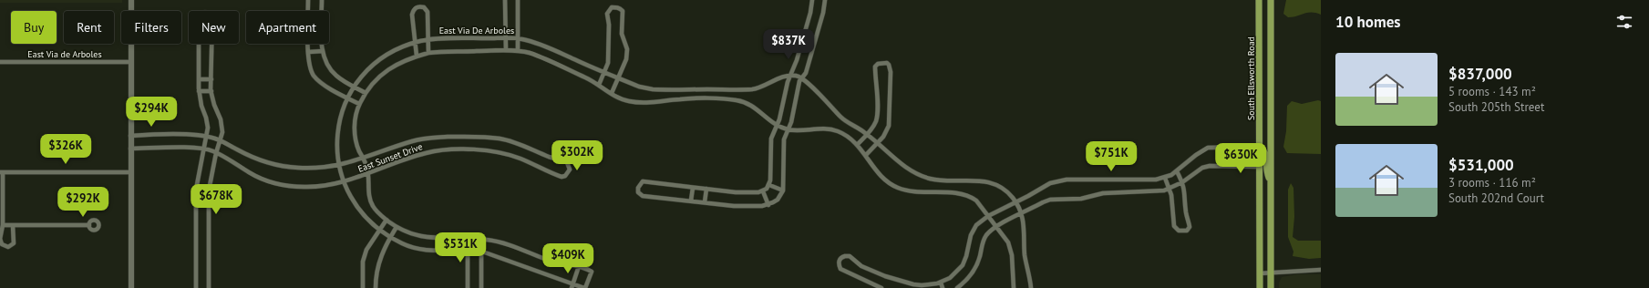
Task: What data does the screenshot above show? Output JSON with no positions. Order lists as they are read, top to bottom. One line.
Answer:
{"streets":{"main road":["South Ellsworth Road"],"street":["East Via De Arboles","East Via de Arboles","East Sunset Drive"]},"crossings":[["East Via De Arboles","East Sunset Drive"]],"page":{"heading":"10 homes","chip":["Buy","Rent","Filters","New","Apartment"],"price":["$837K","$294K","$326K","$302K","$751K","$630K","$678K","$292K","$531K","$409K"],"list":[{"name":"$837,000","note":"5 rooms · 143 m² · South 205th Street"},{"name":"$531,000","note":"3 rooms · 116 m² · South 202nd Court"}]}}
